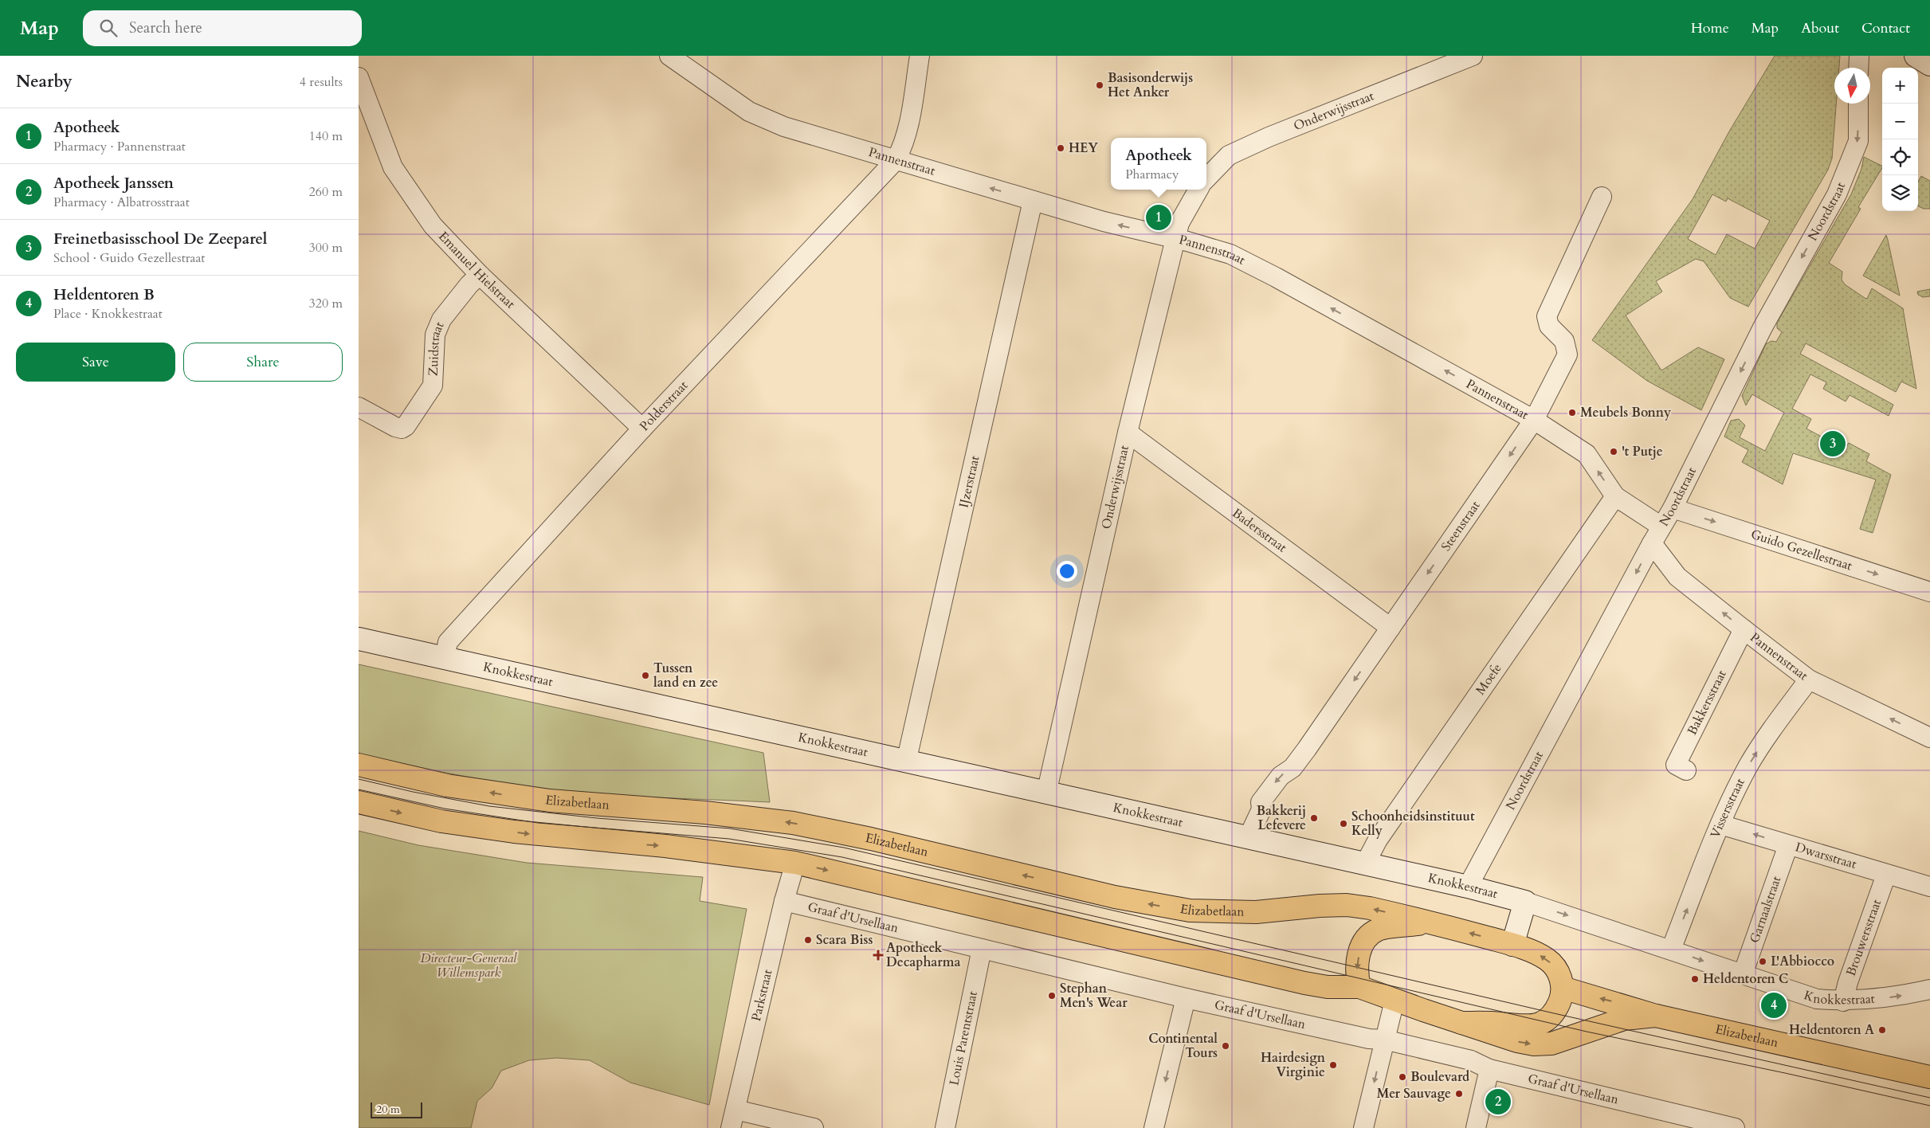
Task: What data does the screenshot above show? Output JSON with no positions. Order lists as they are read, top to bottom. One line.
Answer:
{"streets":{"main road":["Elizabetlaan"],"street":["Onderwijsstraat","Pannenstraat","Noordstraat","Emanuel Hielstraat","Zuidstraat","Polderstraat","IJzerstraat","Steenstraat","Badersstraat","Guido Gezellestraat","Knokkestraat","Moefe","Bakkersstraat","Vissersstraat","Dwarsstraat","Garnaalstraat","Graaf d'Ursellaan","Brouwersstraat","Parkstraat","Louis Parentstraat"]},"crossings":[["Onderwijsstraat","Pannenstraat"],["Onderwijsstraat","Badersstraat"],["Onderwijsstraat","Knokkestraat"],["Pannenstraat","Noordstraat"],["Pannenstraat","Polderstraat"],["Pannenstraat","IJzerstraat"],["Pannenstraat","Steenstraat"],["Pannenstraat","Moefe"],["Pannenstraat","Bakkersstraat"],["Pannenstraat","Vissersstraat"],["Noordstraat","Guido Gezellestraat"],["Noordstraat","Knokkestraat"],["Emanuel Hielstraat","Zuidstraat"],["Emanuel Hielstraat","Polderstraat"],["Polderstraat","Knokkestraat"],["IJzerstraat","Knokkestraat"],["Steenstraat","Badersstraat"],["Steenstraat","Knokkestraat"],["Knokkestraat","Moefe"],["Knokkestraat","Vissersstraat"],["Knokkestraat","Garnaalstraat"],["Knokkestraat","Brouwersstraat"],["Elizabetlaan","Parkstraat"],["Vissersstraat","Dwarsstraat"],["Dwarsstraat","Garnaalstraat"],["Dwarsstraat","Brouwersstraat"],["Graaf d'Ursellaan","Parkstraat"],["Graaf d'Ursellaan","Louis Parentstraat"]],"one_way":["Pannenstraat","Noordstraat","Steenstraat","Guido Gezellestraat","Vissersstraat"],"parks":["Directeur-Generaal Willemspark"],"places":{"other":["Basisonderwijs Het Anker","HEY","Meubels Bonny","'t Putje","Tussen land en zee","Bakkerij Lefevere","Schoonheidsinstituut Kelly","Scara Biss","L'Abbiocco","Heldentoren C","Stephan Men's Wear","Heldentoren A","Continental Tours","Hairdesign Virginie","Boulevard","Mer Sauvage"],"health":["Apotheek Decapharma"]},"scale_bar":"20 m","north":"bottom","page":{"header":"Map","search":"Search here","nav":["Home","Map","About","Contact"],"heading":["Nearby","4 results"],"map_buttons":["+","−"],"list":[{"mark":"1","name":"Apotheek","note":"Pharmacy · Pannenstraat","value":"140 m"},{"mark":"2","name":"Apotheek Janssen","note":"Pharmacy · Albatrosstraat","value":"260 m"},{"mark":"3","name":"Freinetbasisschool De Zeeparel","note":"School · Guido Gezellestraat","value":"300 m"},{"mark":"4","name":"Heldentoren B","note":"Place · Knokkestraat","value":"320 m"}],"popup":["Apotheek","Pharmacy"],"pins":["1","3","4","2"],"buttons":["Save","Share"],"scale":"20 m"}}
